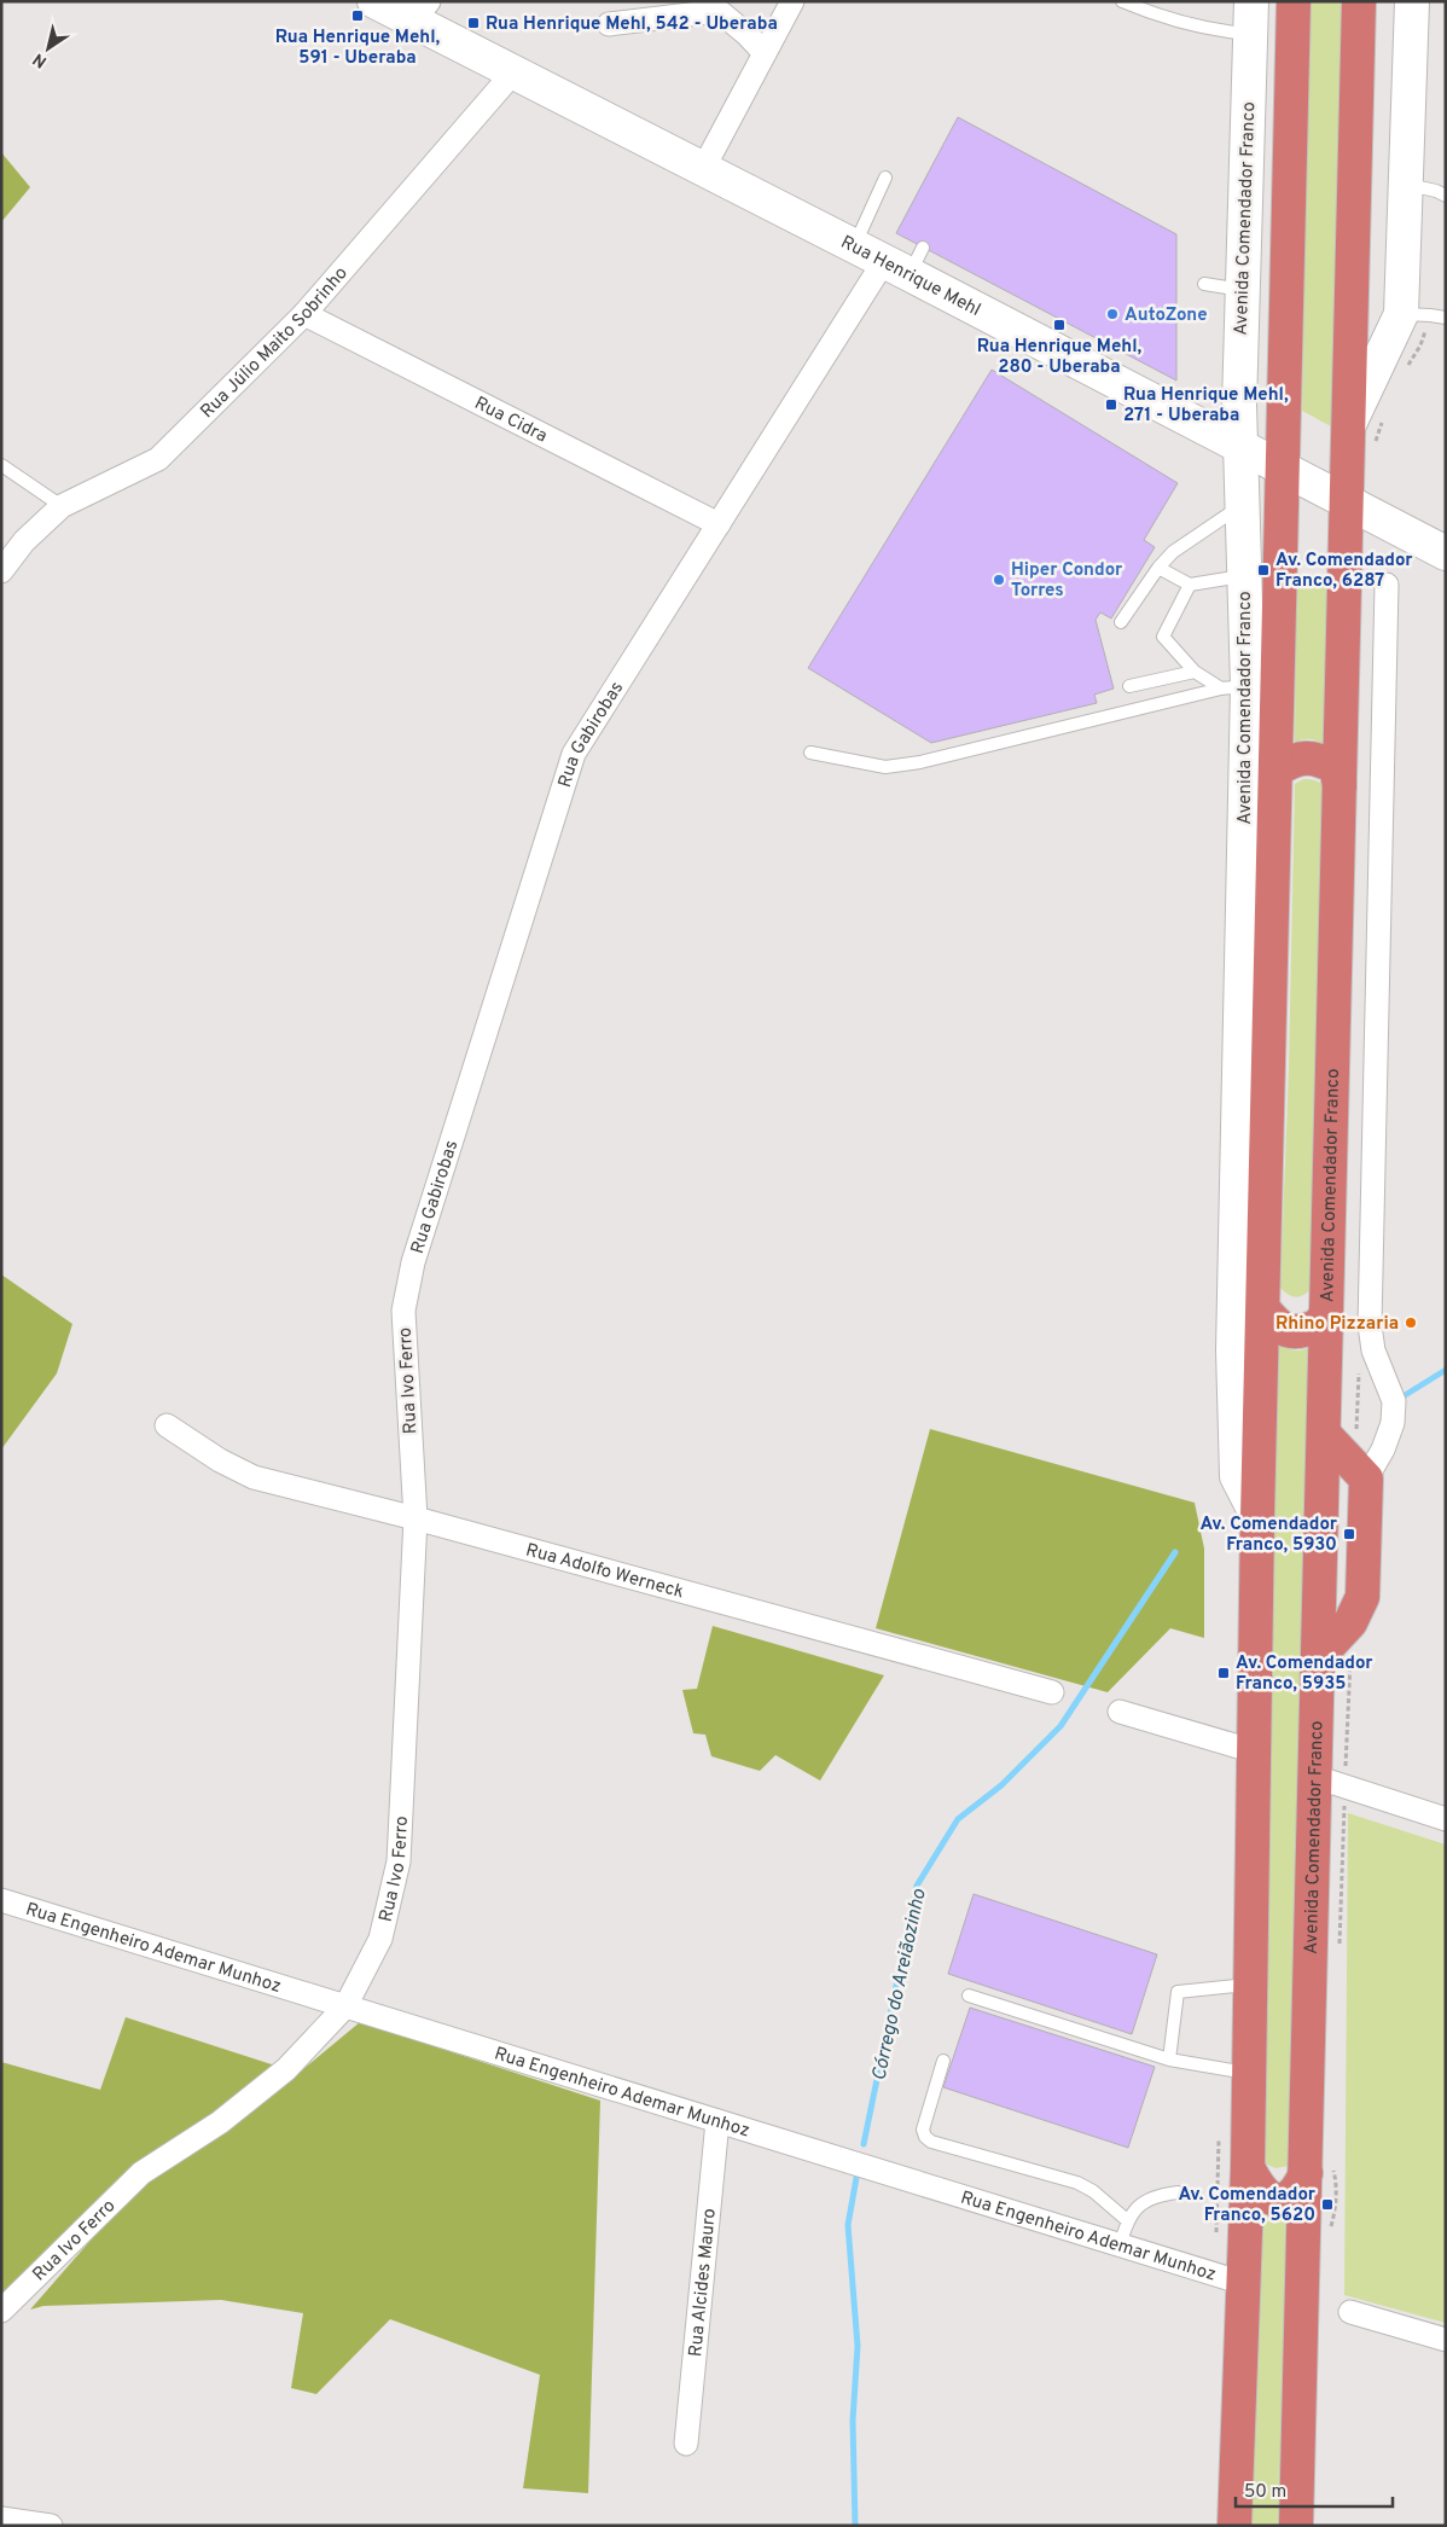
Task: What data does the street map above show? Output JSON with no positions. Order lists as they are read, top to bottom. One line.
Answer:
{"streets":{"highway":["Avenida Comendador Franco"],"main road":["Rua Henrique Mehl"],"street":["Rua Júlio Maito Sobrinho","Rua Cidra","Rua Gabirobas","Rua Ivo Ferro","Rua Adolfo Werneck","Rua Engenheiro Ademar Munhoz","Rua Alcides Mauro"]},"crossings":[["Avenida Comendador Franco","Rua Henrique Mehl"],["Avenida Comendador Franco","Rua Engenheiro Ademar Munhoz"],["Rua Henrique Mehl","Rua Júlio Maito Sobrinho"],["Rua Henrique Mehl","Rua Gabirobas"],["Rua Júlio Maito Sobrinho","Rua Cidra"],["Rua Cidra","Rua Gabirobas"],["Rua Gabirobas","Rua Ivo Ferro"],["Rua Ivo Ferro","Rua Adolfo Werneck"],["Rua Ivo Ferro","Rua Engenheiro Ademar Munhoz"],["Rua Engenheiro Ademar Munhoz","Rua Alcides Mauro"]],"water":["Córrego do Areiãozinho"],"places":{"transit":["Rua Henrique Mehl, 591 - Uberaba","Rua Henrique Mehl, 542 - Uberaba","Rua Henrique Mehl, 280 - Uberaba","Rua Henrique Mehl, 271 - Uberaba","Av. Comendador Franco, 6287","Av. Comendador Franco, 5930","Av. Comendador Franco, 5935","Av. Comendador Franco, 5620"],"other":["AutoZone","Hiper Condor Torres","Rhino Pizzaria"]},"scale_bar":"50 m","north":"bottom left"}
